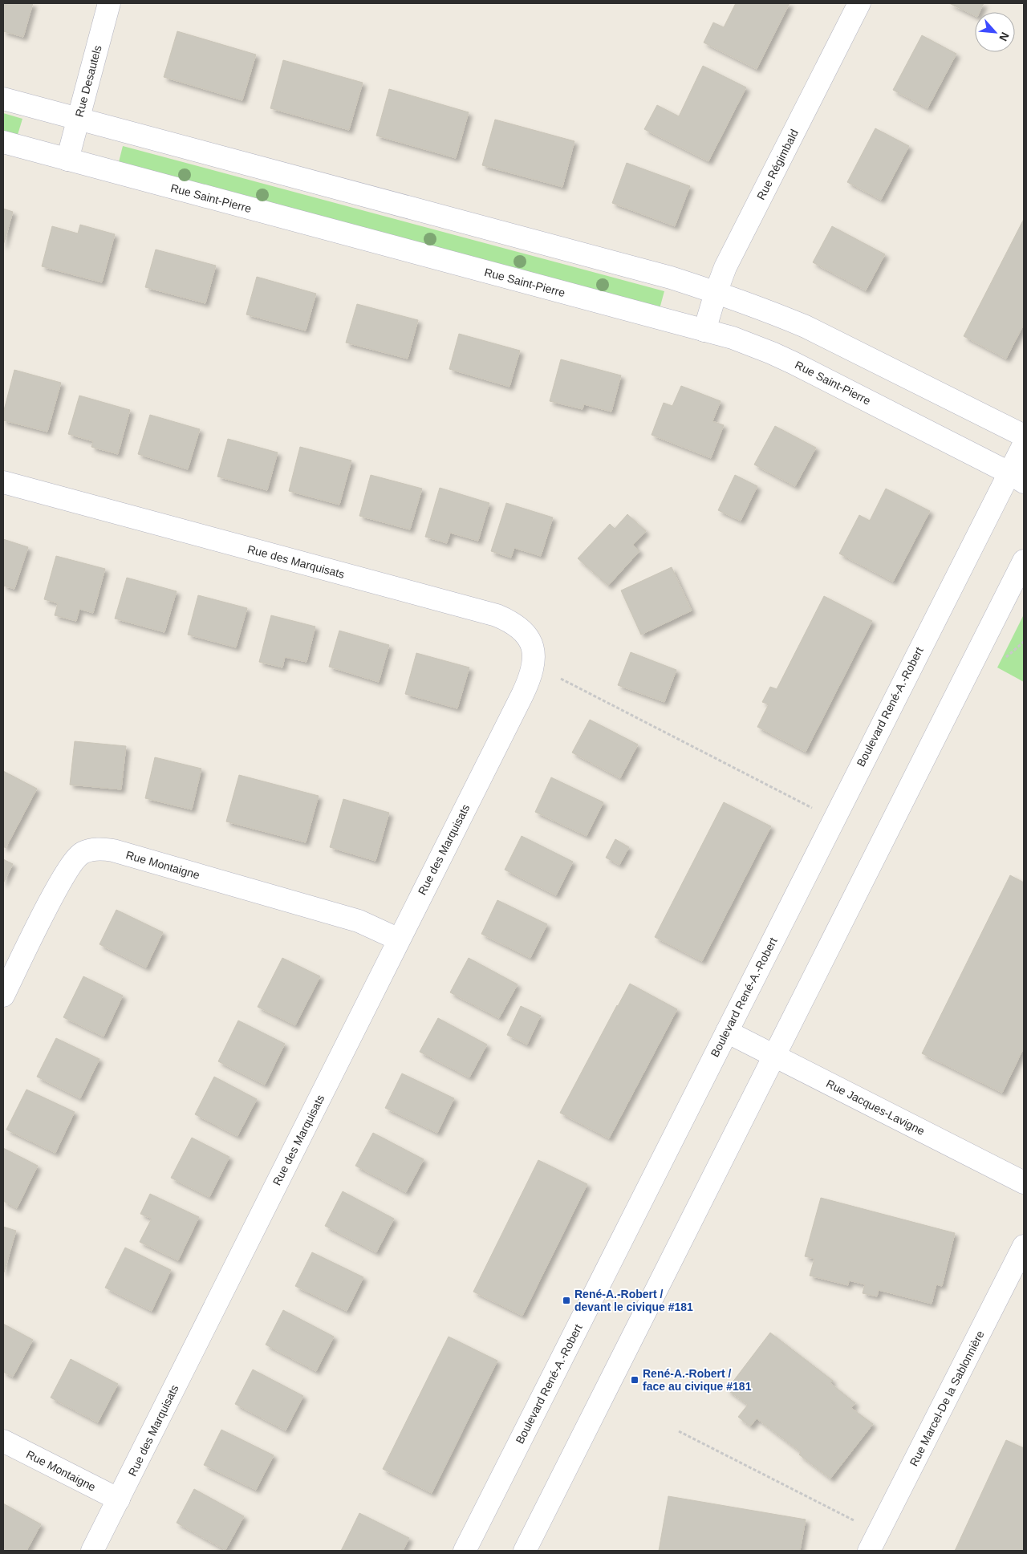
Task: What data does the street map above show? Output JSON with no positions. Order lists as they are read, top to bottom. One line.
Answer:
{"streets":{"street":["Rue Desautels","Rue Régimbald","Rue Saint-Pierre","Rue des Marquisats","Boulevard René-A.-Robert","Rue Montaigne","Rue Jacques-Lavigne","Rue Marcel-De la Sablonnière"]},"crossings":[["Rue Desautels","Rue Saint-Pierre"],["Rue Régimbald","Rue Saint-Pierre"],["Rue Saint-Pierre","Boulevard René-A.-Robert"],["Rue des Marquisats","Rue Montaigne"],["Boulevard René-A.-Robert","Rue Jacques-Lavigne"]],"places":{"transit":["René-A.-Robert / devant le civique #181","René-A.-Robert / face au civique #181"]},"north":"bottom right"}
